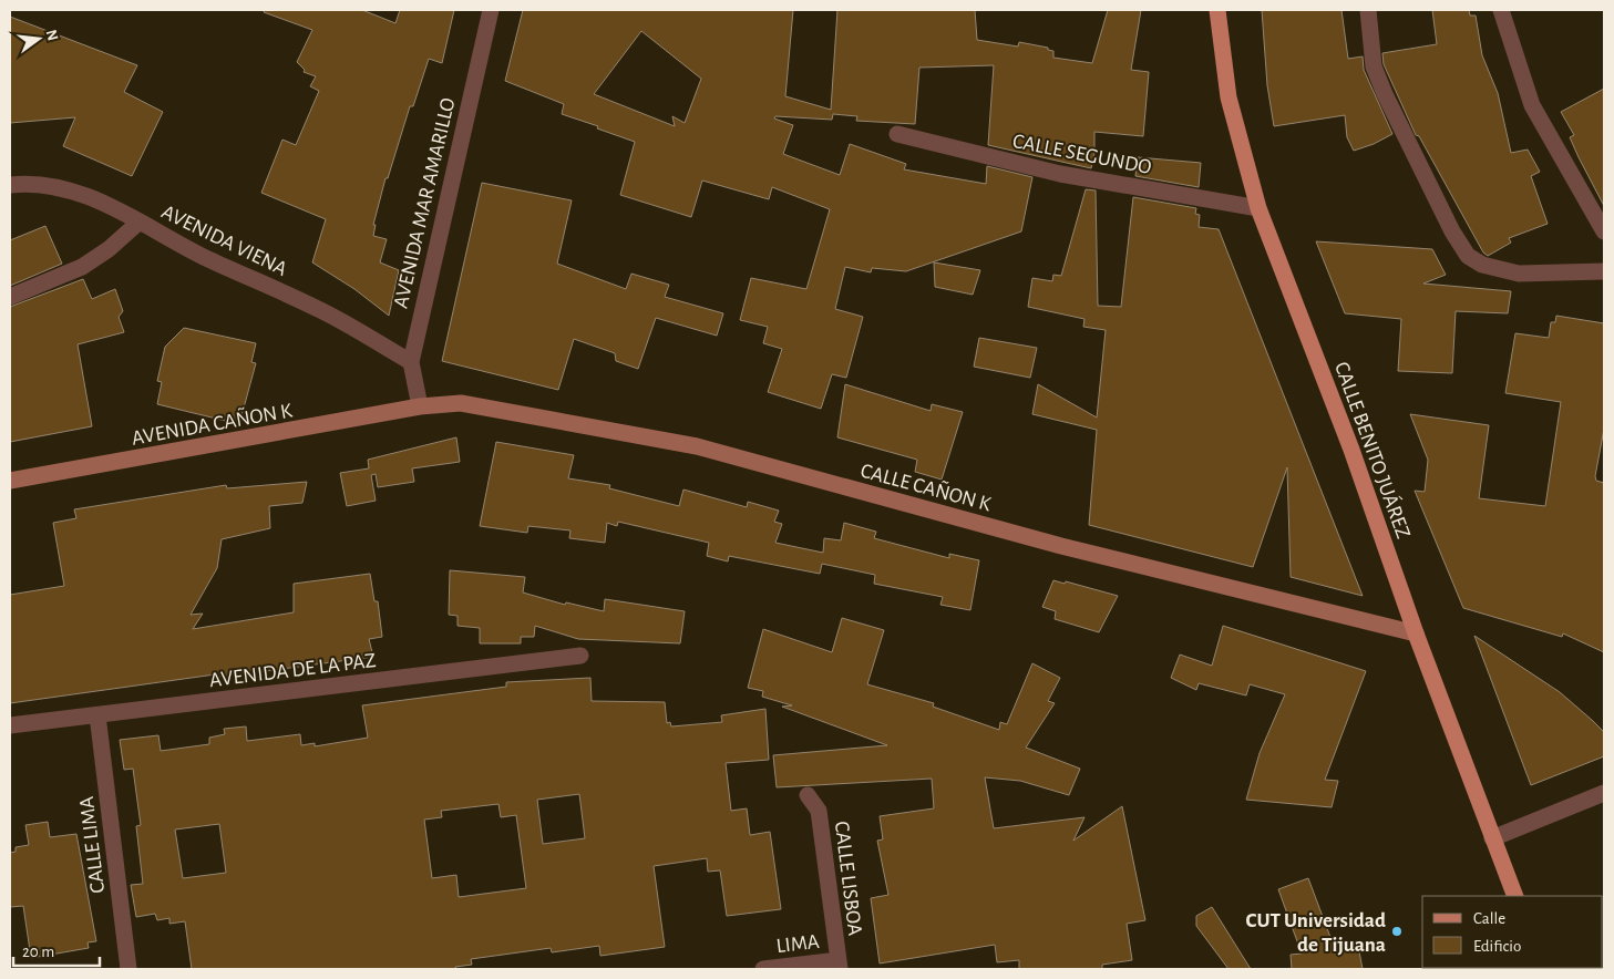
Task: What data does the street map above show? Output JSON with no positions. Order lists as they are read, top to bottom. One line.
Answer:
{"streets":{"main road":["CALLE BENITO JUÁREZ"],"street":["CALLE SEGUNDO","AVENIDA MAR AMARILLO","AVENIDA VIENA","AVENIDA CAÑON K","CALLE CAÑON K","AVENIDA DE LA PAZ","CALLE LIMA","CALLE LISBOA","LIMA"]},"crossings":[["CALLE SEGUNDO","CALLE BENITO JUÁREZ"],["AVENIDA MAR AMARILLO","AVENIDA VIENA"],["AVENIDA MAR AMARILLO","AVENIDA CAÑON K"],["AVENIDA MAR AMARILLO","CALLE CAÑON K"],["AVENIDA CAÑON K","CALLE CAÑON K"],["CALLE BENITO JUÁREZ","CALLE CAÑON K"],["AVENIDA DE LA PAZ","CALLE LIMA"],["CALLE LISBOA","LIMA"]],"places":["CUT Universidad de Tijuana"],"legend":["Calle","Edificio"],"scale_bar":"20 m","north":"right"}
